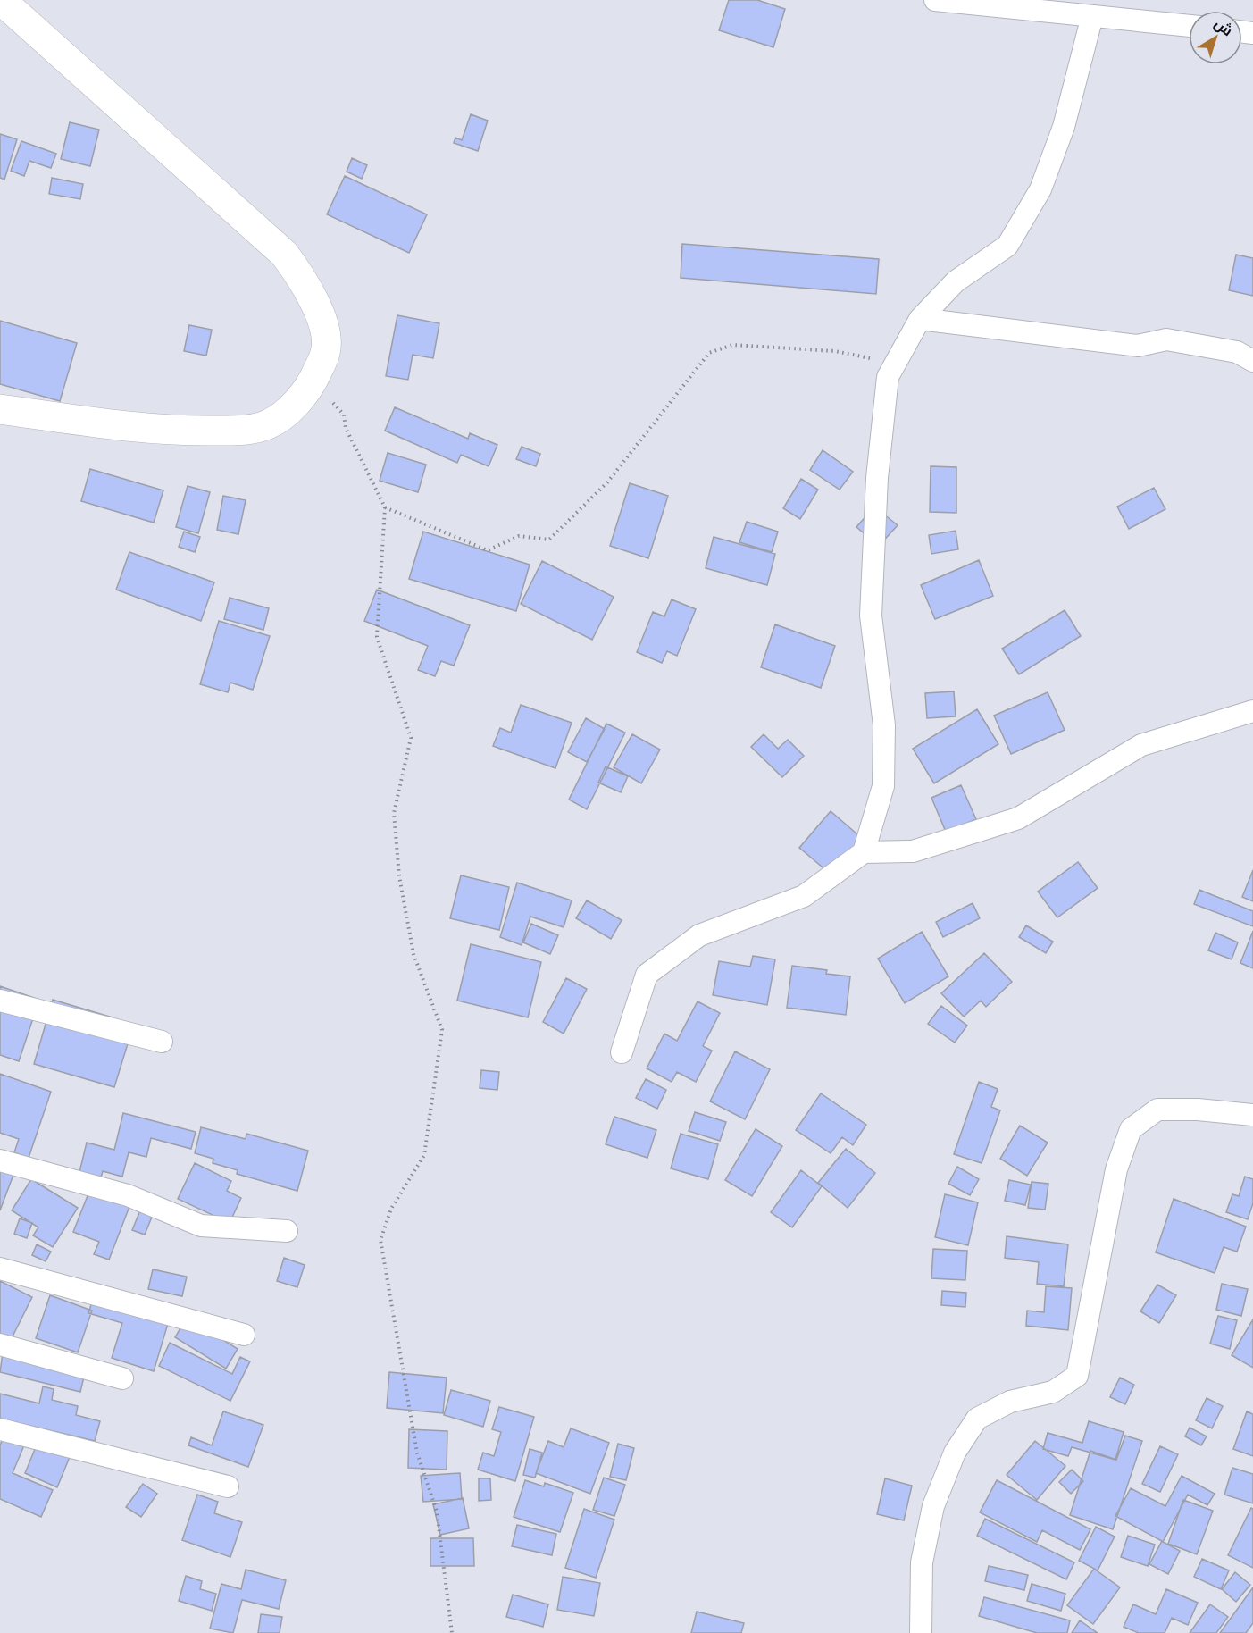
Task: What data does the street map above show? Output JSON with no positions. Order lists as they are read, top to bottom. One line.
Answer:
{"north":"top right"}
